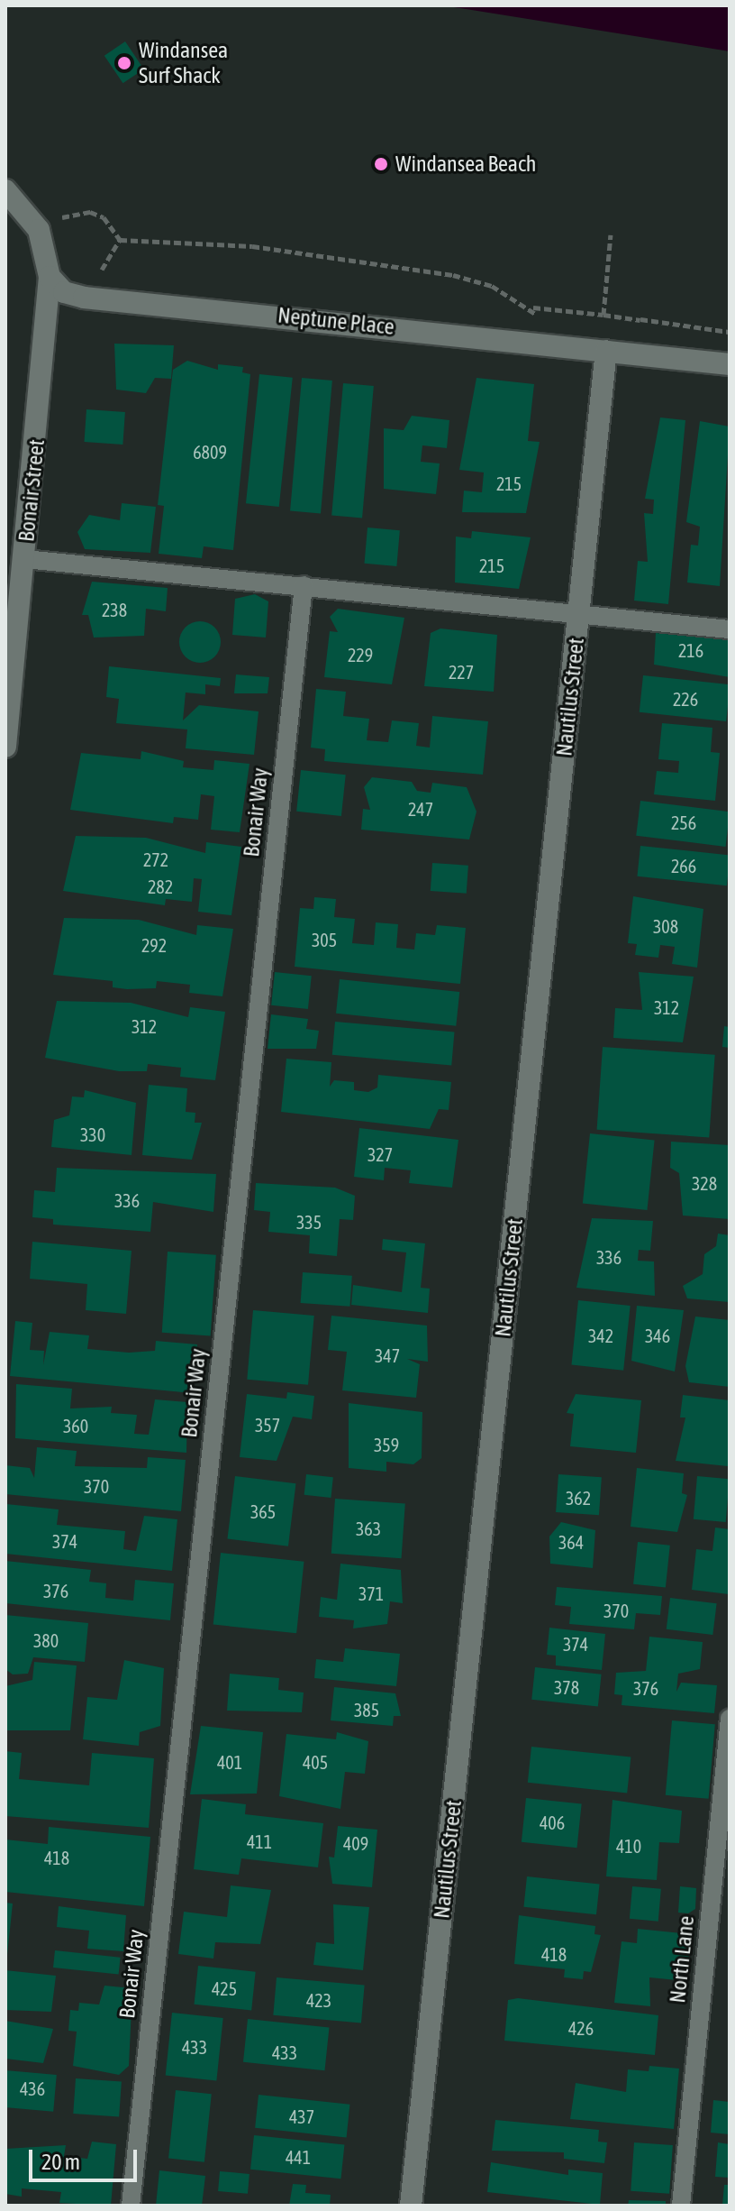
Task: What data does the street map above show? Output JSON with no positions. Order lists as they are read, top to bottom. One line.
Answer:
{"streets":{"street":["Neptune Place","Bonair Street","Nautilus Street"],"lane":["Bonair Way","North Lane"]},"crossings":[["Neptune Place","Bonair Street"],["Neptune Place","Nautilus Street"]],"places":["Windansea Surf Shack","Windansea Beach"],"house_numbers":["6809","215","215","238","216","229","227","226","247","256","272","266","282","308","305","292","312","312","330","327","328","336","335","336","342","346","347","357","360","359","370","362","365","363","374","364","376","371","370","380","374","378","376","385","401","405","406","411","409","410","418","418","425","423","426","433","433","436","437","441"],"scale_bar":"20 m"}
